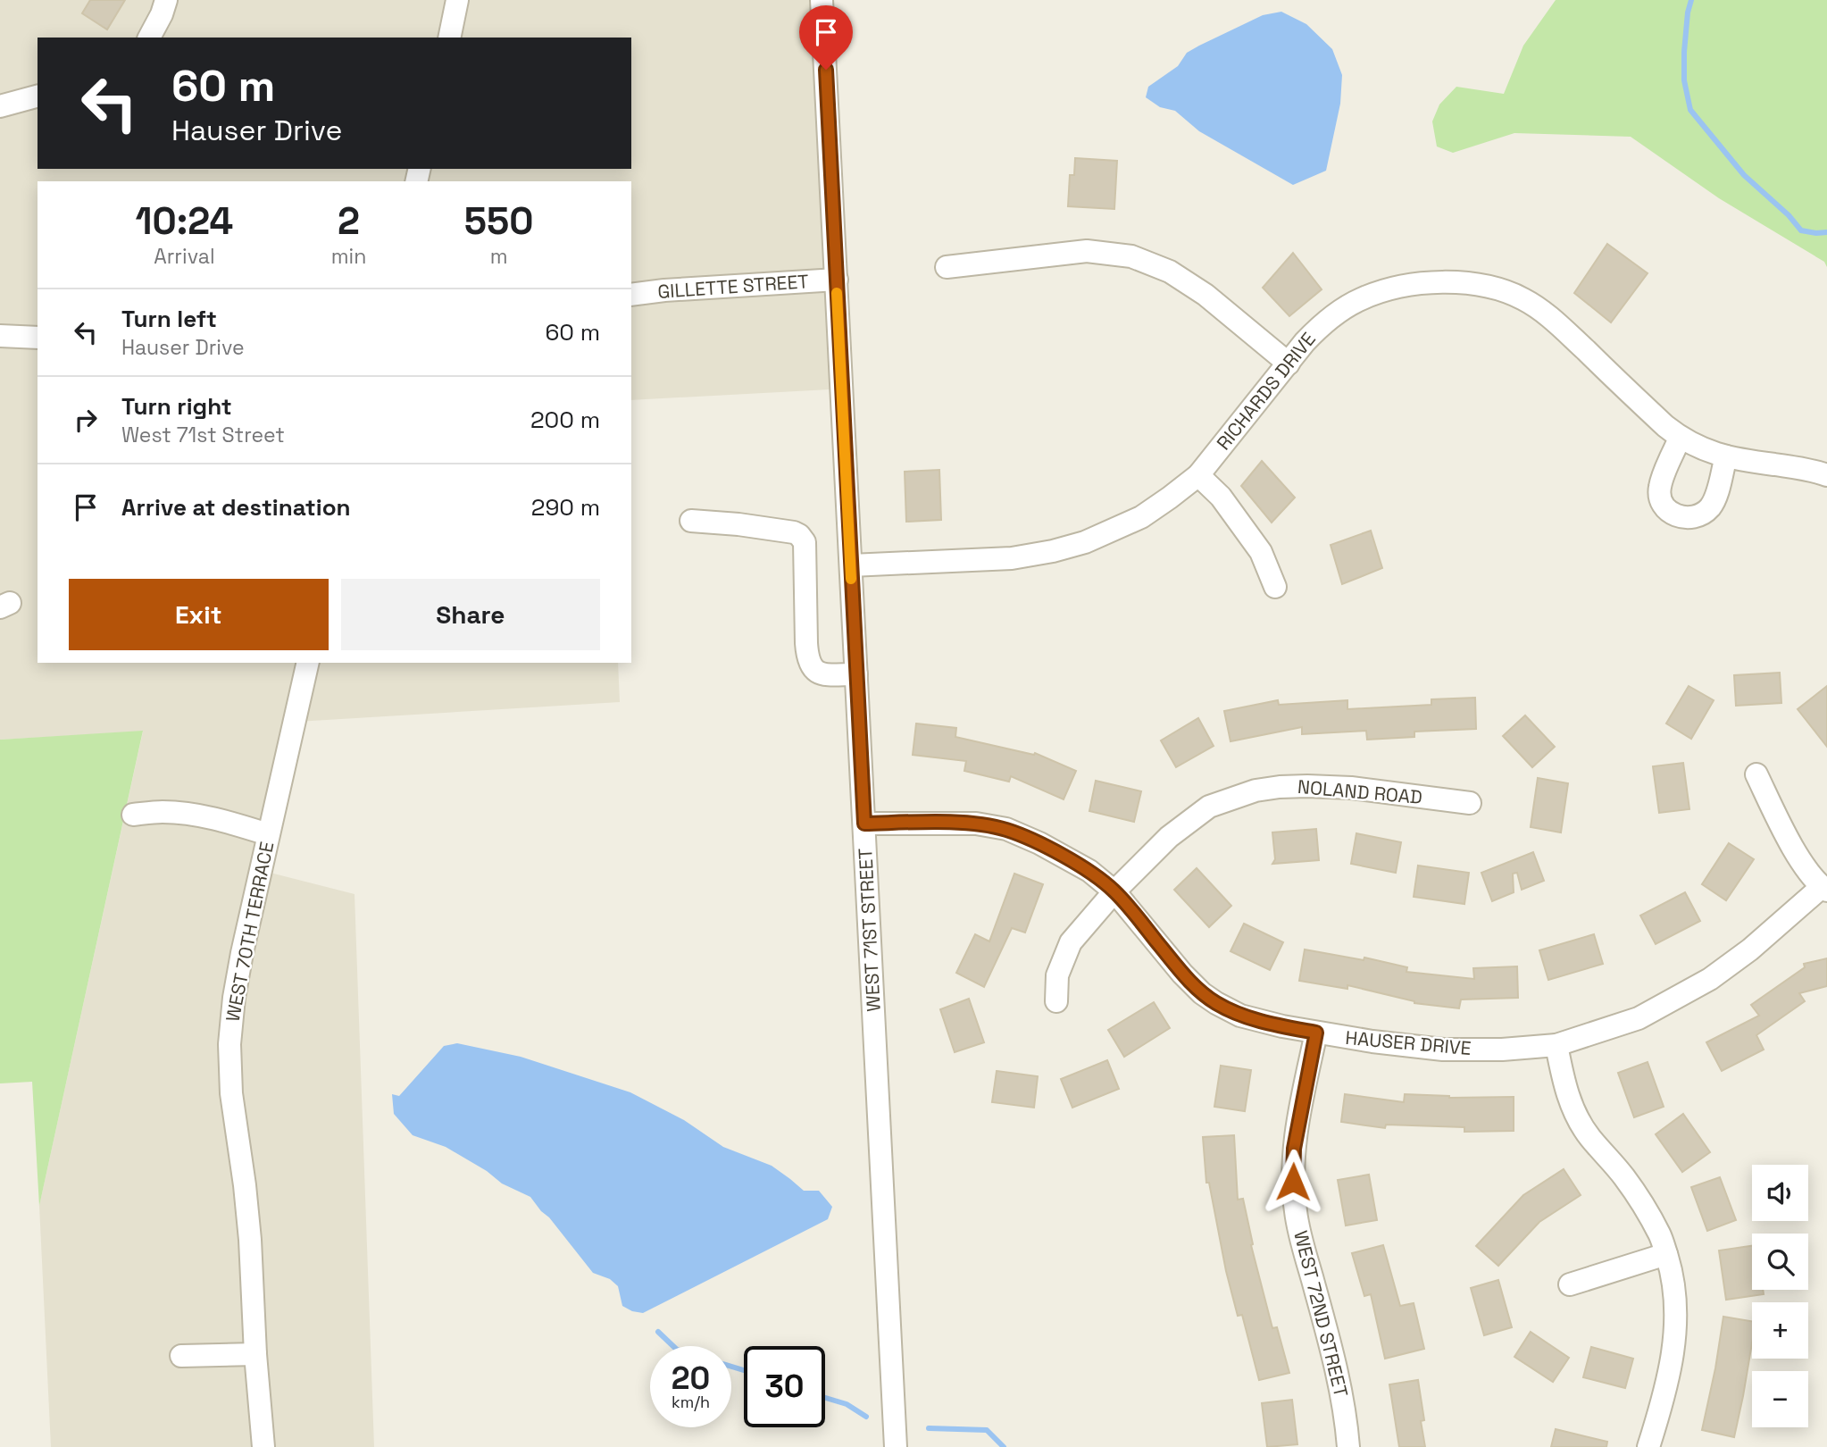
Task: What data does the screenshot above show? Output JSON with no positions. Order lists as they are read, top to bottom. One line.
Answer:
{"streets":{"street":["GILLETTE STREET","RICHARDS DRIVE","NOLAND ROAD","WEST 71ST STREET","WEST 70TH TERRACE","HAUSER DRIVE","WEST 72ND STREET"]},"crossings":[["GILLETTE STREET","WEST 71ST STREET"],["RICHARDS DRIVE","WEST 71ST STREET"],["NOLAND ROAD","HAUSER DRIVE"],["WEST 71ST STREET","HAUSER DRIVE"],["HAUSER DRIVE","WEST 72ND STREET"]],"page":{"turn":["60 m","Hauser Drive"],"eta":["10:24","Arrival","2","min","550","m"],"list":[{"name":"Turn left","note":"Hauser Drive","value":"60 m"},{"name":"Turn right","note":"West 71st Street","value":"200 m"},{"name":"Arrive at destination","value":"290 m"}],"buttons":["Exit","Share"],"map_buttons":["+","−"],"speed":"20 km/h","limit":"30"}}
